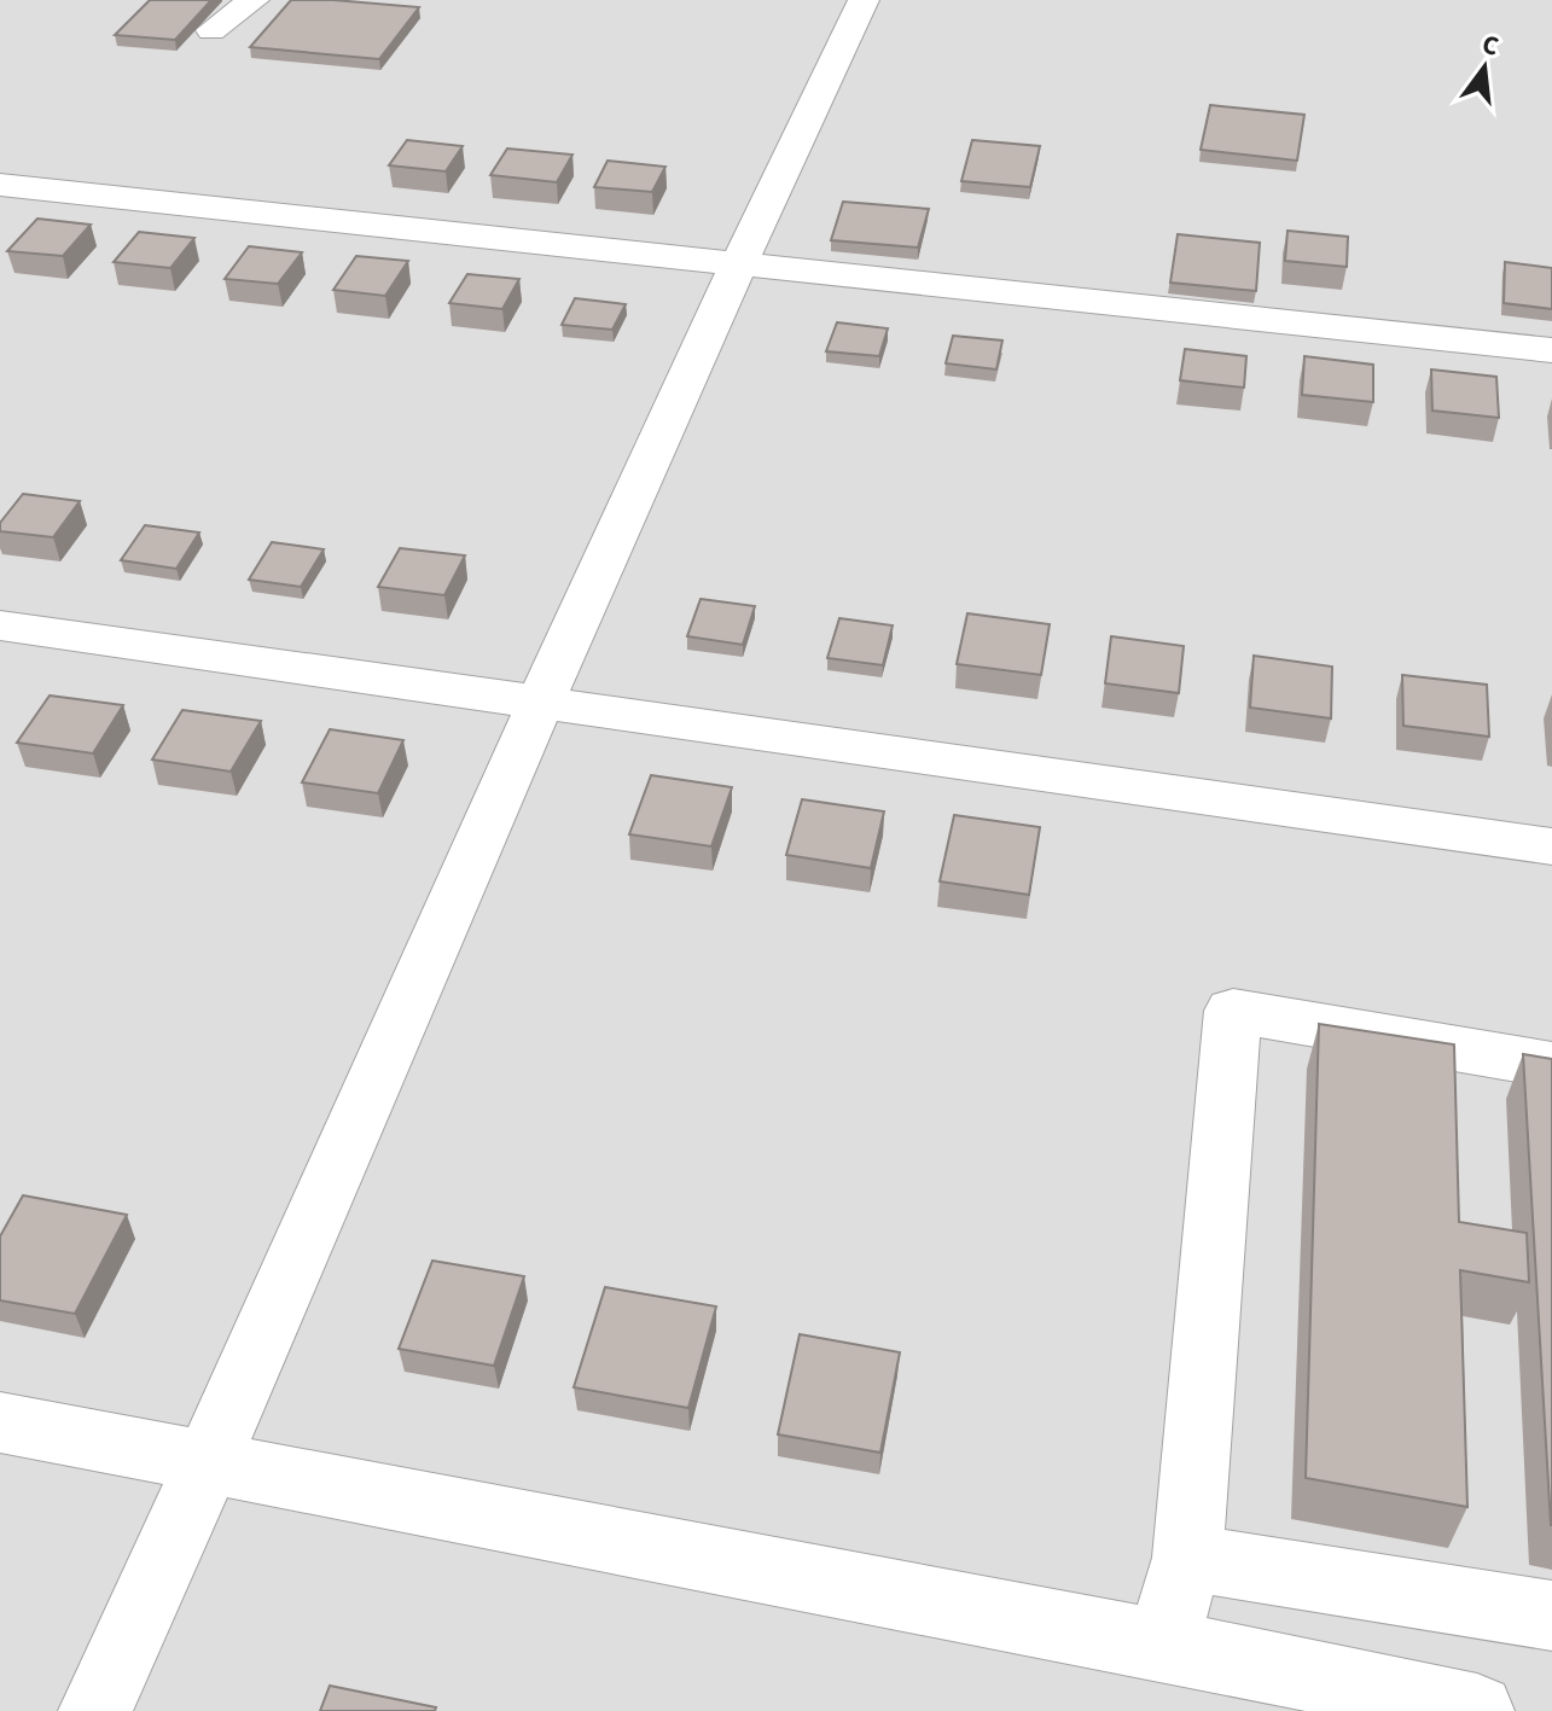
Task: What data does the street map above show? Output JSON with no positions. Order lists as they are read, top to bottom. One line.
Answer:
{"north":"top"}
